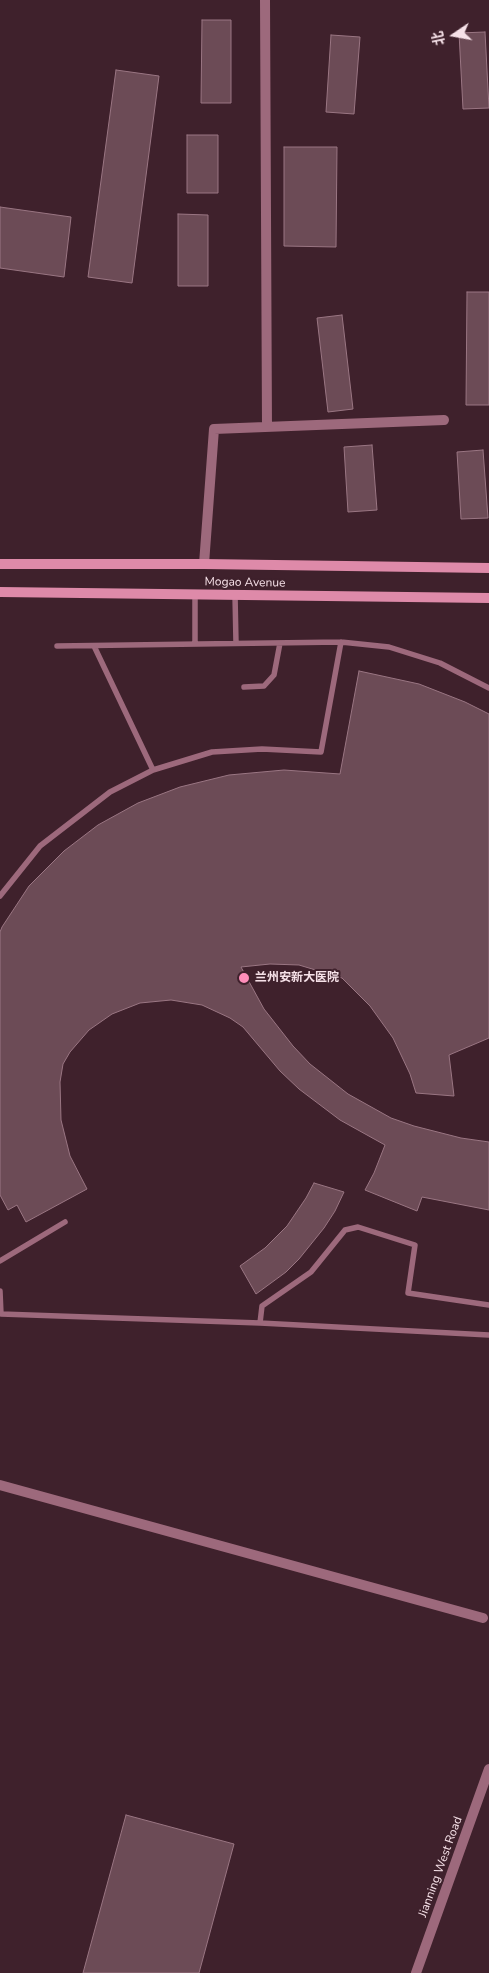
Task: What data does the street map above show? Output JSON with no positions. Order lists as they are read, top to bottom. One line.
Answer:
{"streets":{"main road":["Mogao Avenue"],"street":["Jianning West Road"]},"places":["兰州安新大医院"],"north":"left"}
